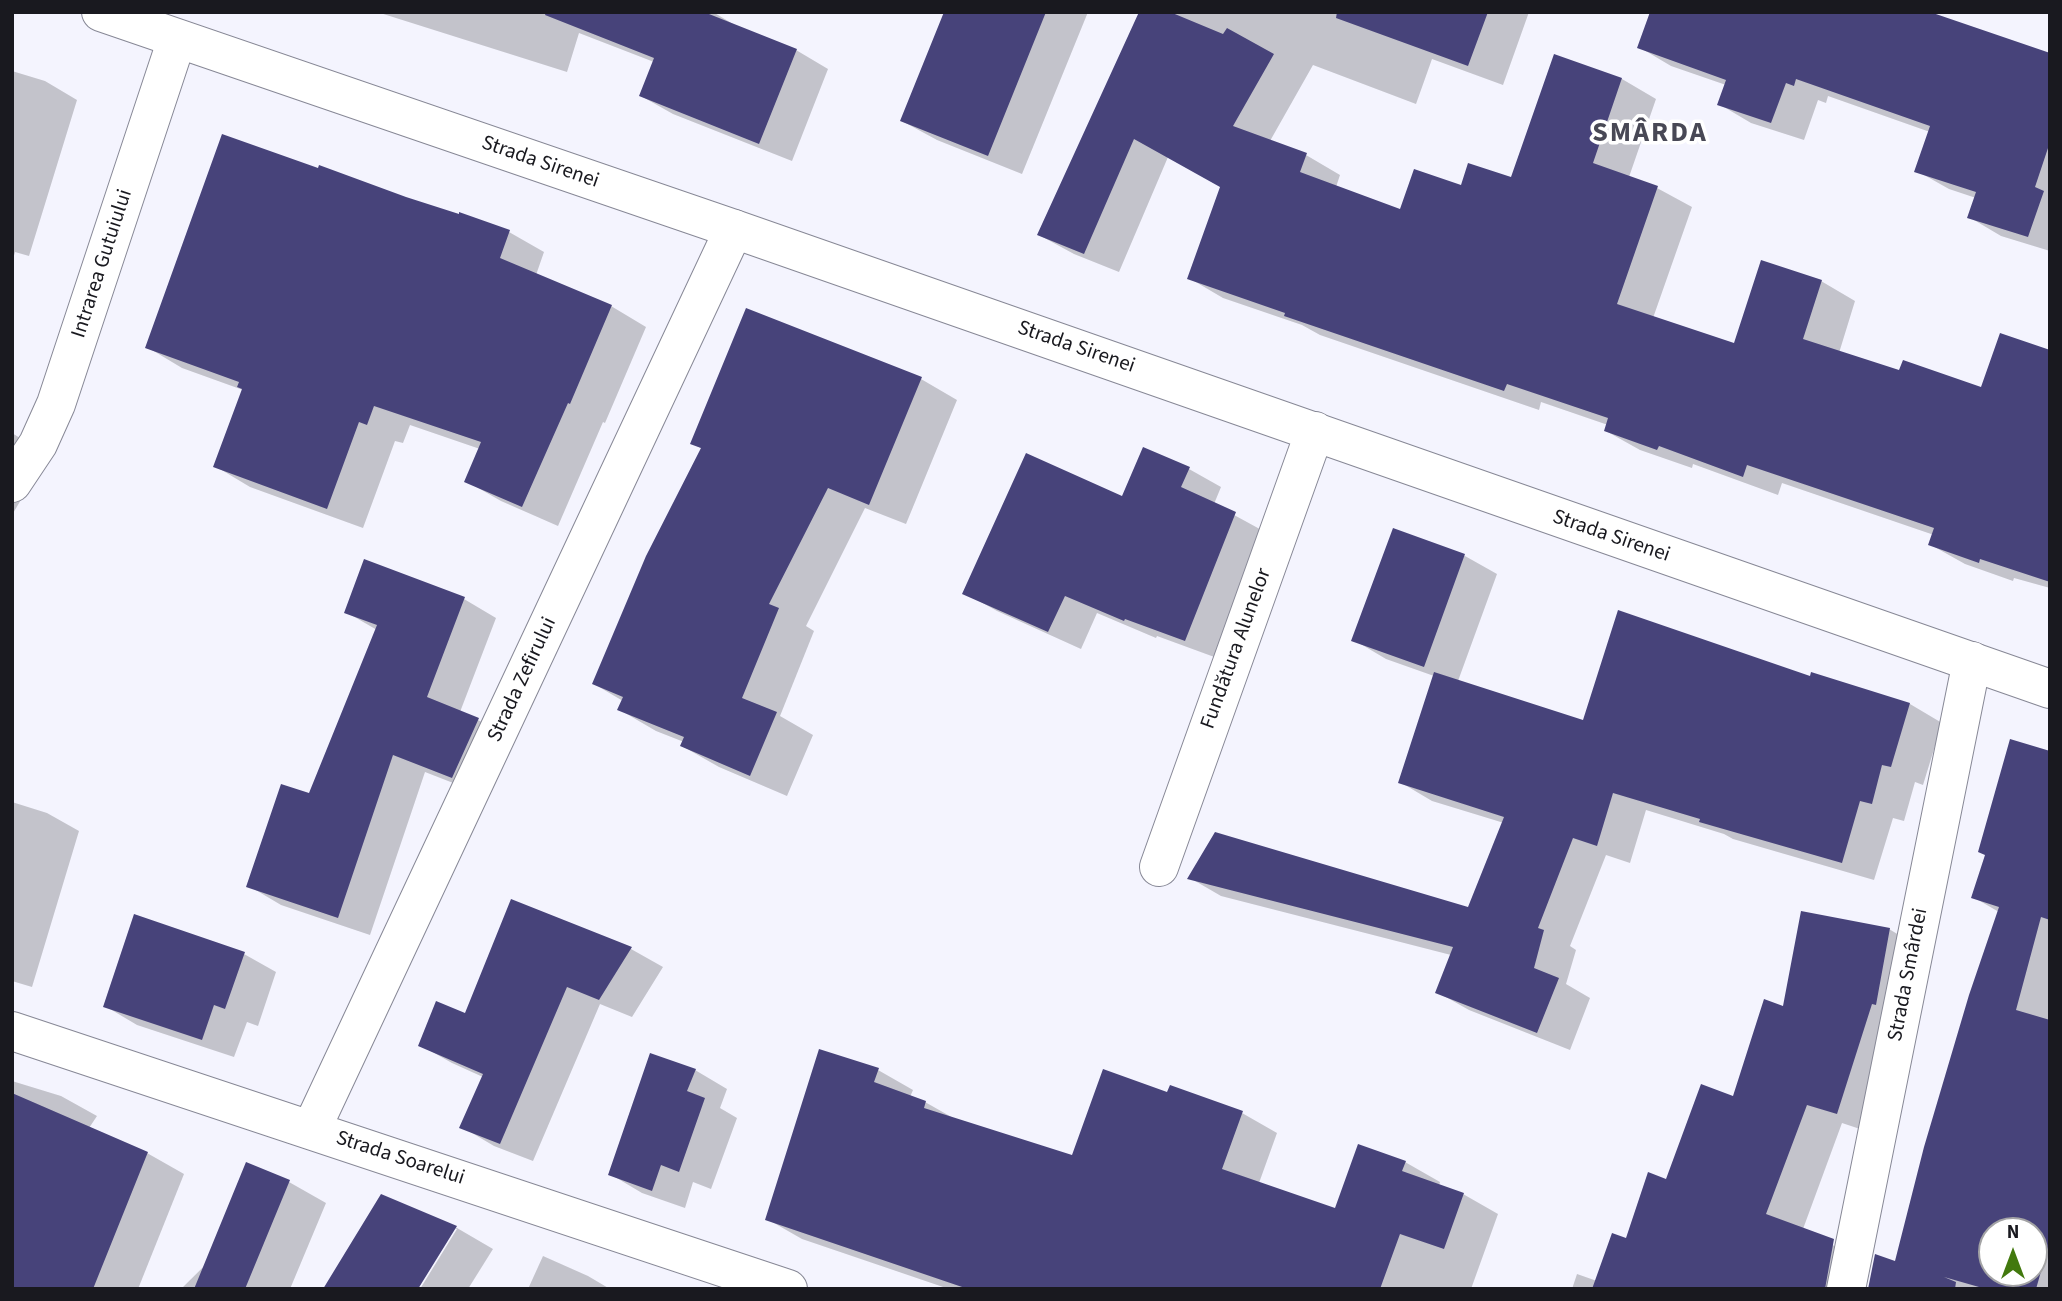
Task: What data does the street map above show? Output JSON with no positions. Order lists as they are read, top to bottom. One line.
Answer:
{"streets":{"street":["Strada Sirenei","Intrarea Gutuiului","Fundătura Alunelor","Strada Zefirului","Strada Smârdei","Strada Soarelui"]},"crossings":[["Strada Sirenei","Intrarea Gutuiului"],["Strada Sirenei","Fundătura Alunelor"],["Strada Sirenei","Strada Zefirului"],["Strada Sirenei","Strada Smârdei"],["Strada Zefirului","Strada Soarelui"]],"districts":["SMÂRDA"],"north":"top"}
